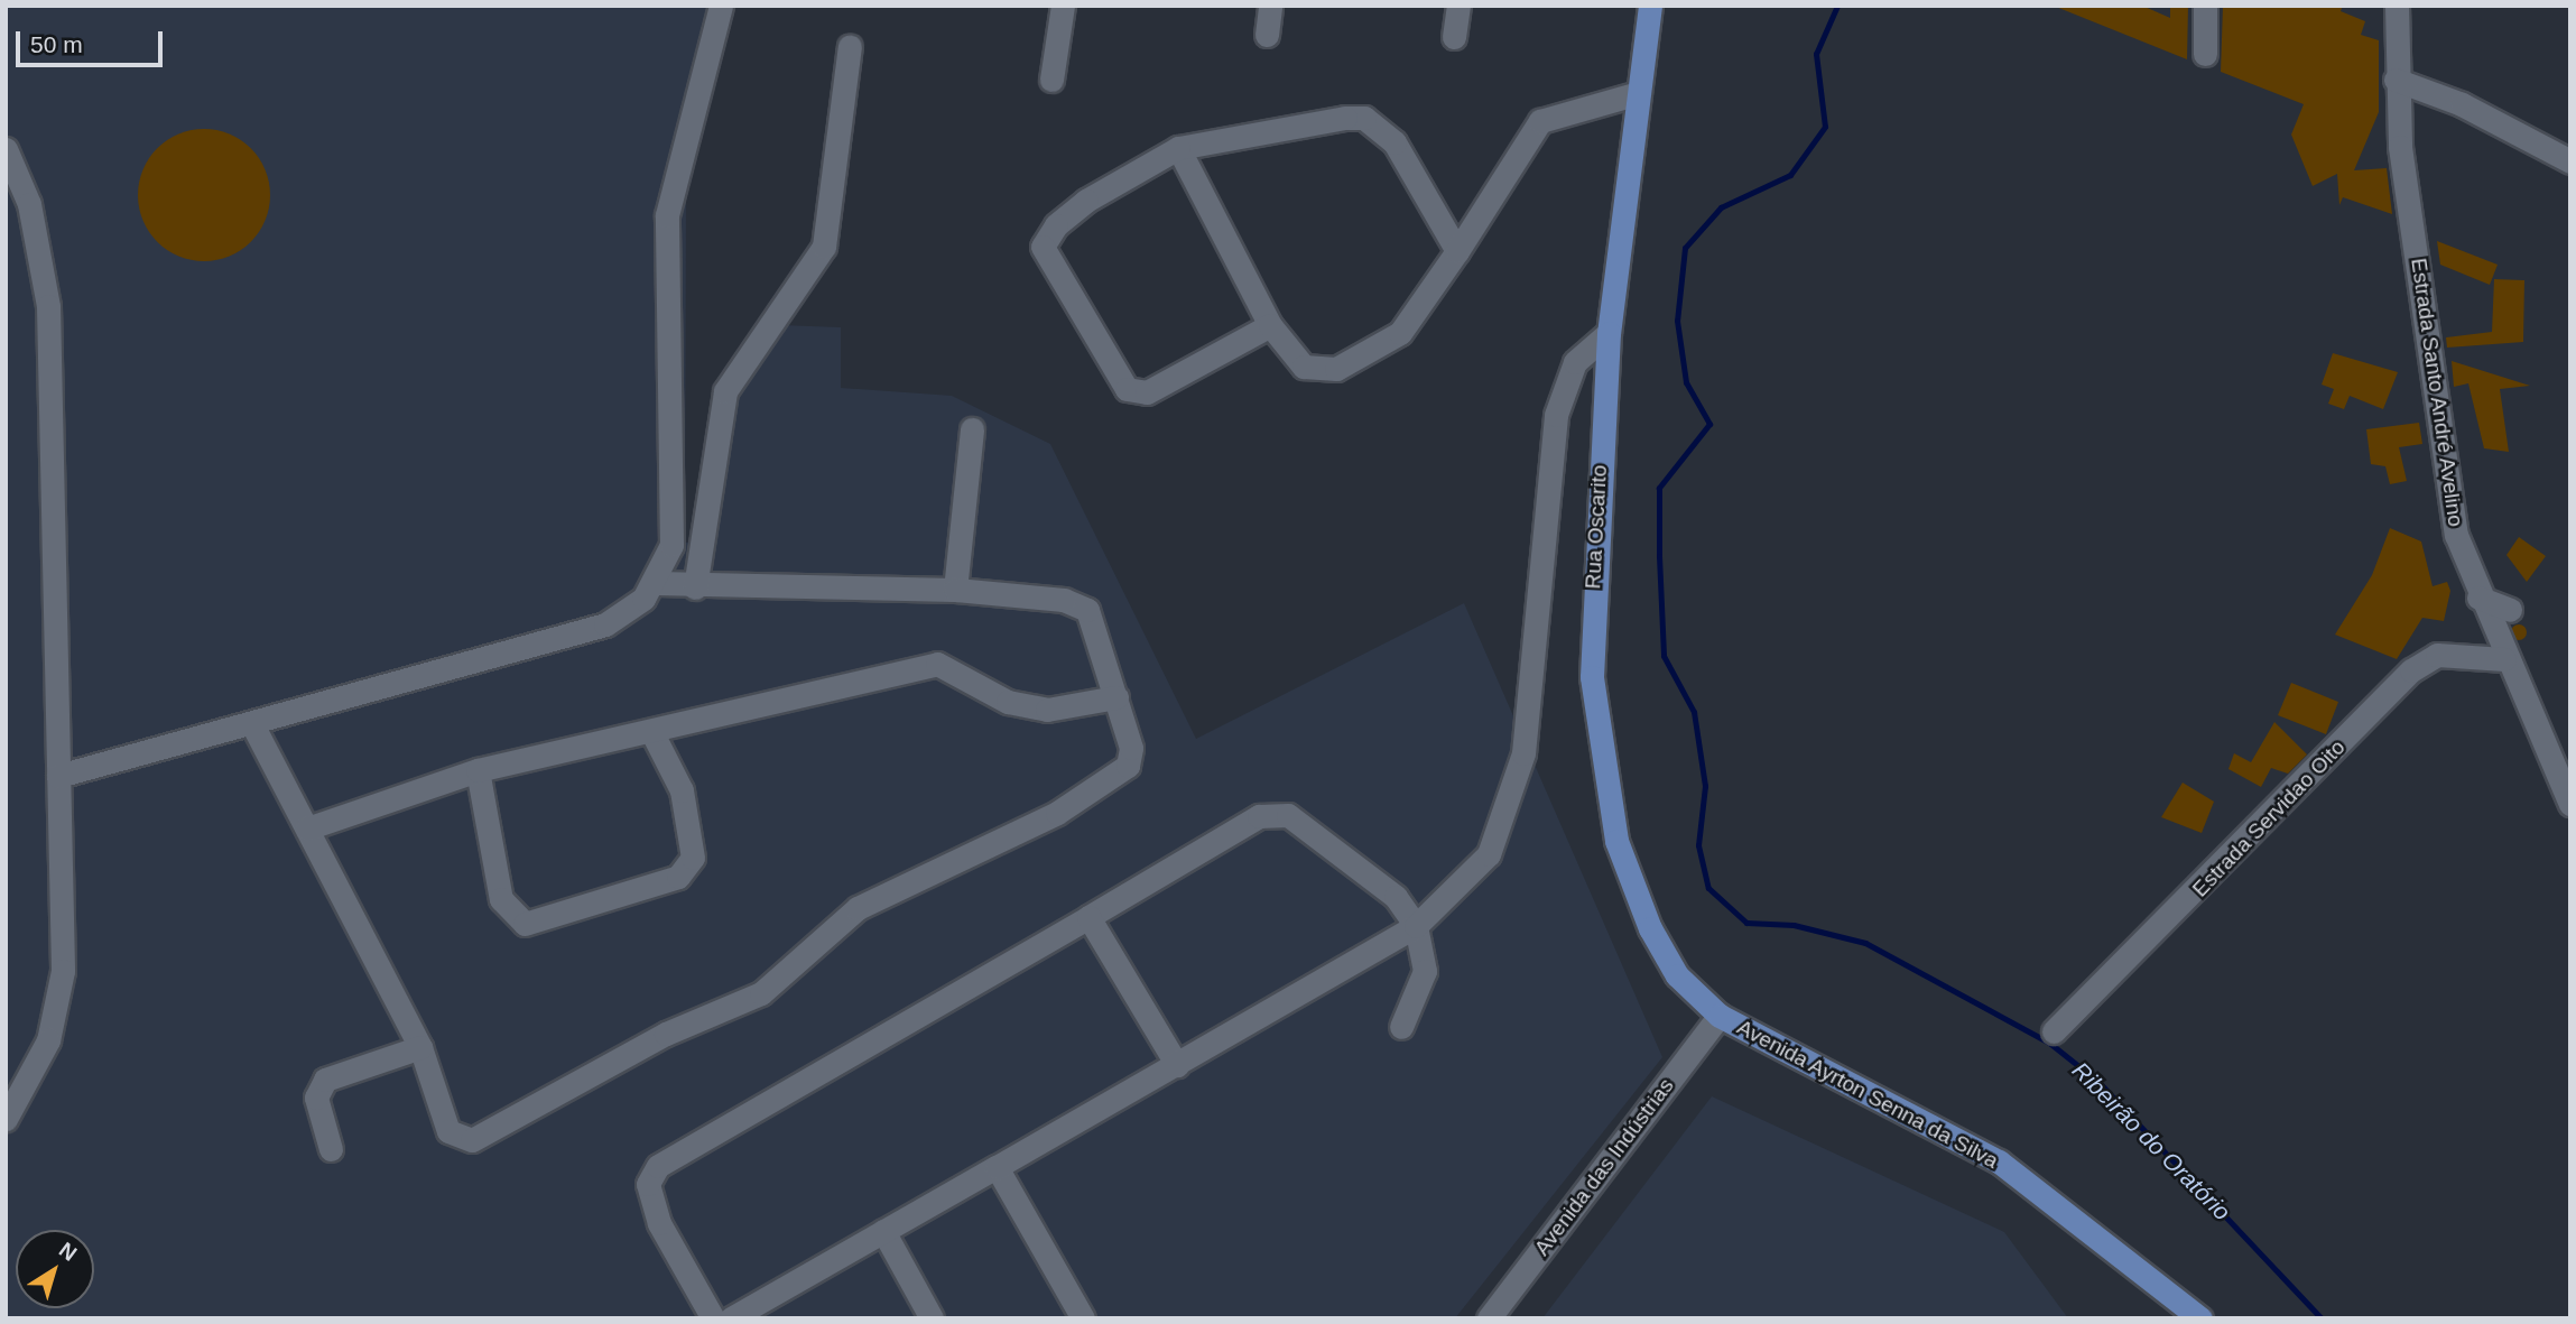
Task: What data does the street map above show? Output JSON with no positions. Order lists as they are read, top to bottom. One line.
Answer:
{"streets":{"main road":["Rua Oscarito","Avenida Ayrton Senna da Silva"],"street":["Estrada Santo André Avelino","Estrada Servidao Oito","Avenida das Indústrias"]},"crossings":[["Estrada Santo André Avelino","Estrada Servidao Oito"],["Rua Oscarito","Avenida Ayrton Senna da Silva"],["Rua Oscarito","Avenida das Indústrias"],["Avenida Ayrton Senna da Silva","Avenida das Indústrias"]],"water":["Ribeirão do Oratório"],"scale_bar":"50 m","north":"top right"}
